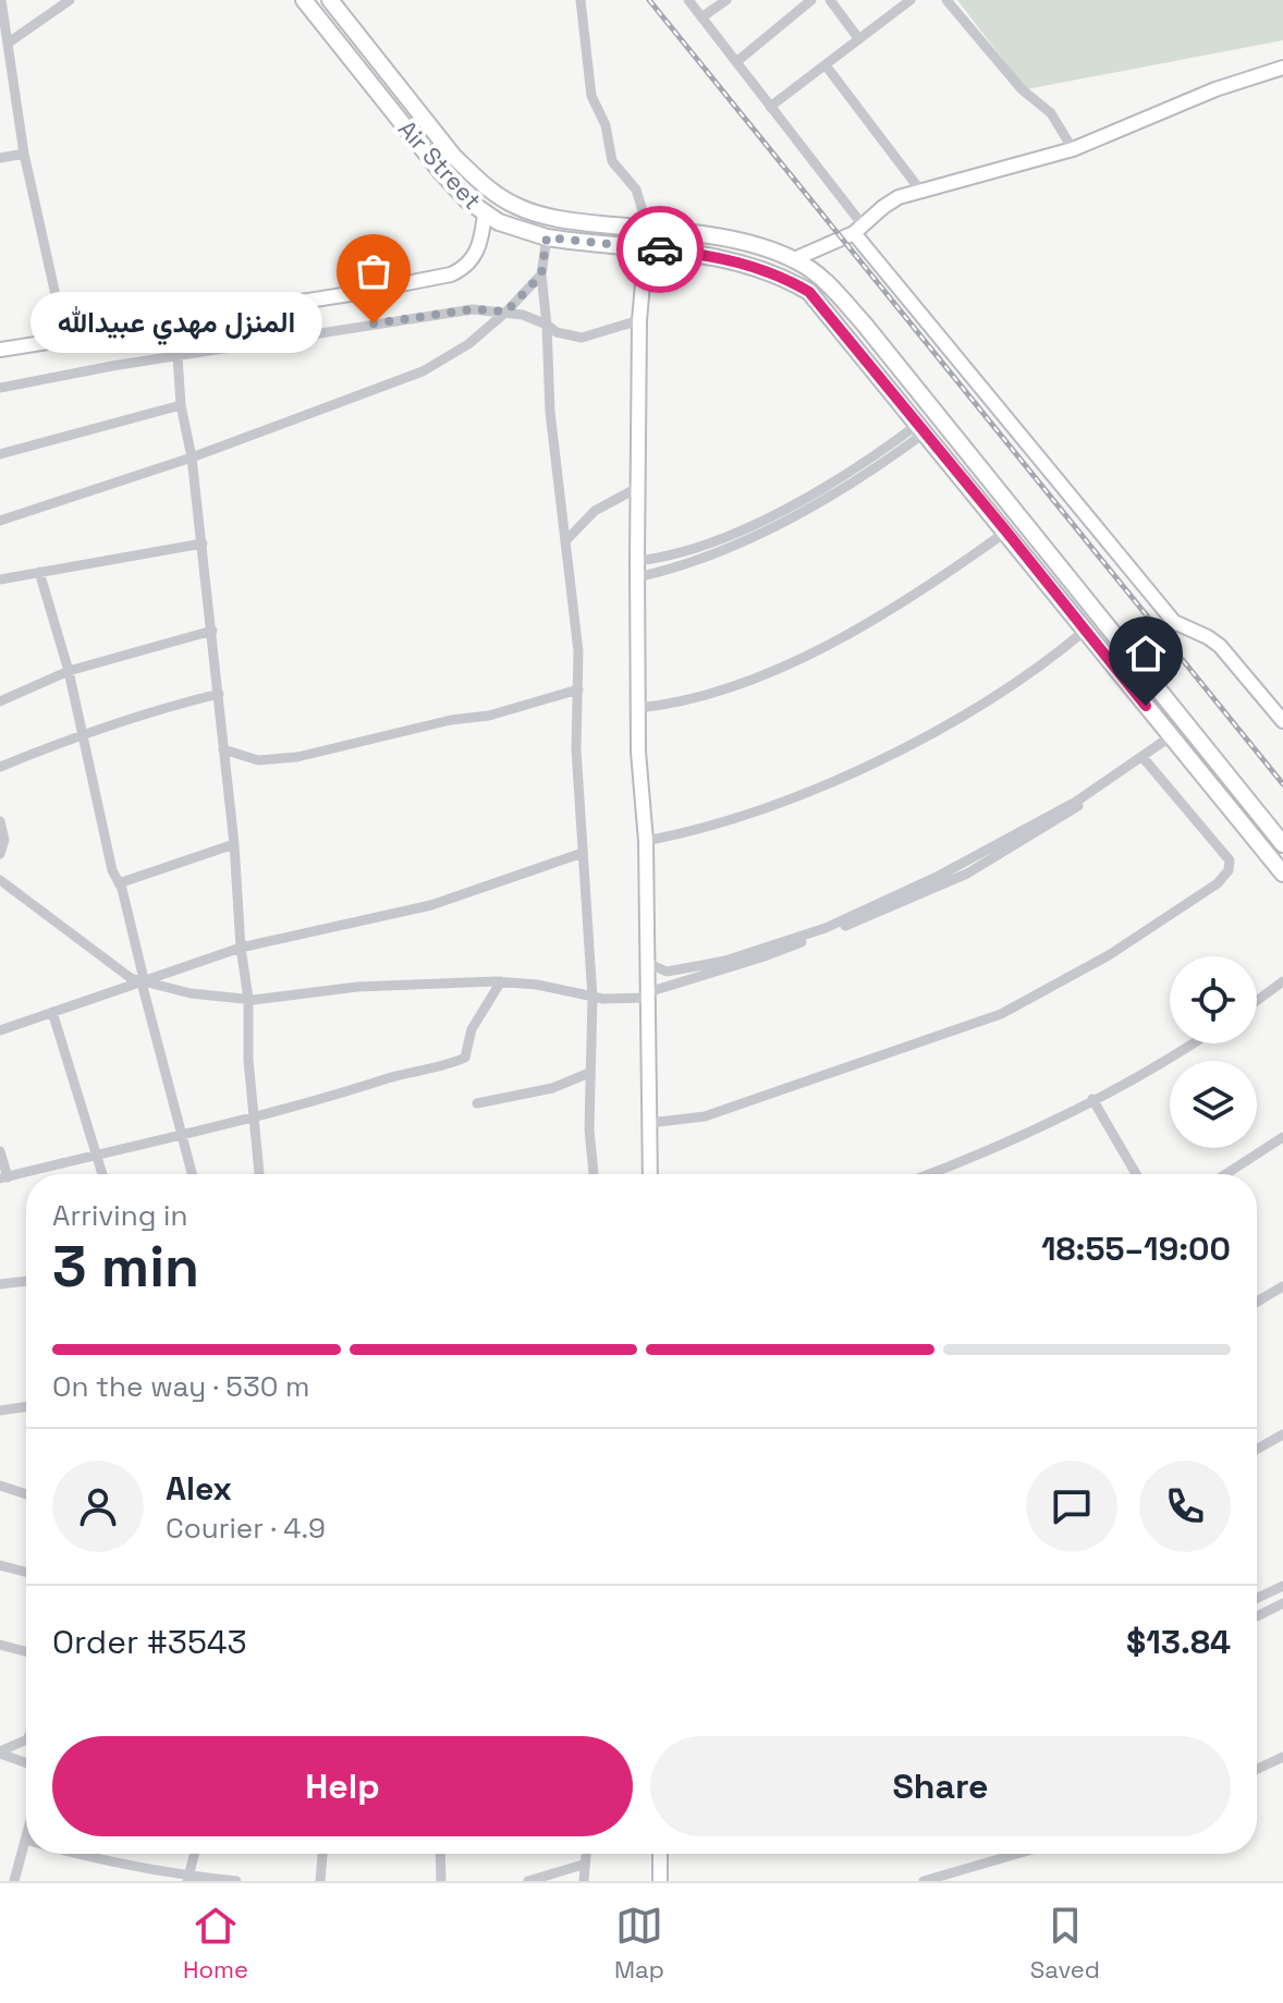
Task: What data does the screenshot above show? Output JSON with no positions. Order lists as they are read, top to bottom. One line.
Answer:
{"streets":{"main road":["Air Street"]},"places":["المنزل مهدي عبيدالله"],"page":{"bubble":"المنزل مهدي عبيدالله","heading":["3 min","Arriving in","18:55–19:00"],"panel":["Alex","Courier · 4.9","Order #3543","$13.84"],"bar":"On the way · 530 m","buttons":["Help","Share"],"tabs":["Home","Map","Saved"]}}
